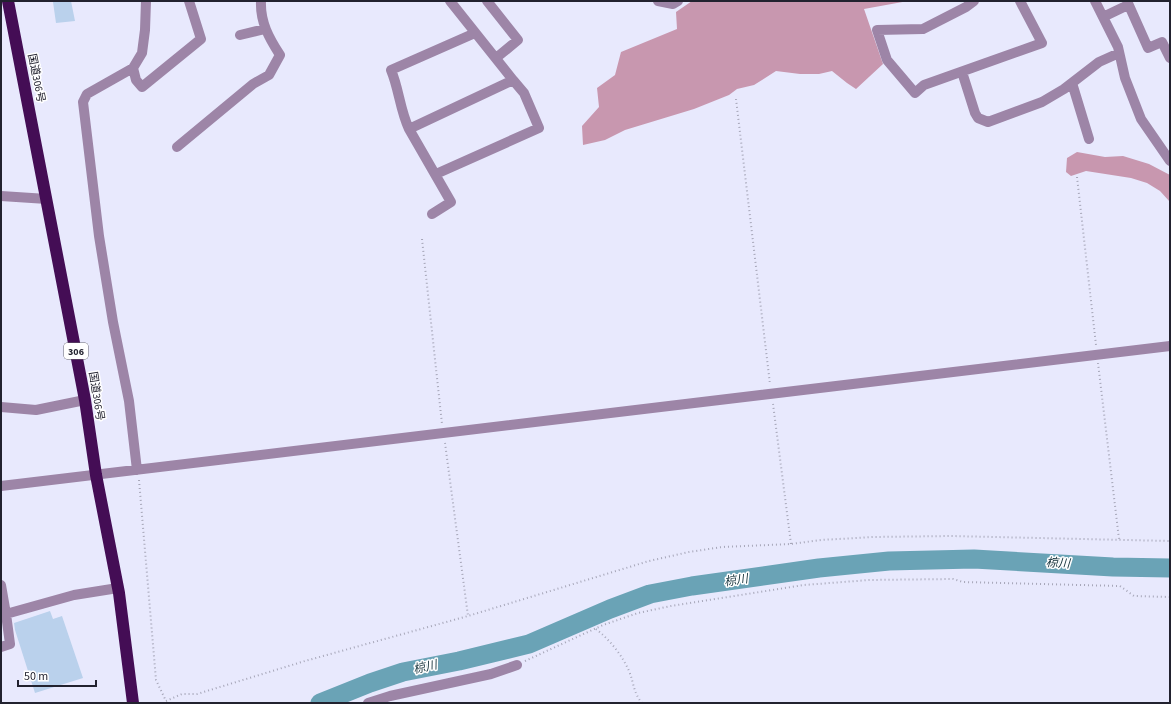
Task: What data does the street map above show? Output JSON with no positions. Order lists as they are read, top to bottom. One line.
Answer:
{"streets":{"highway":["国道306号","306"]},"water":["椋川"],"scale_bar":"50 m"}
